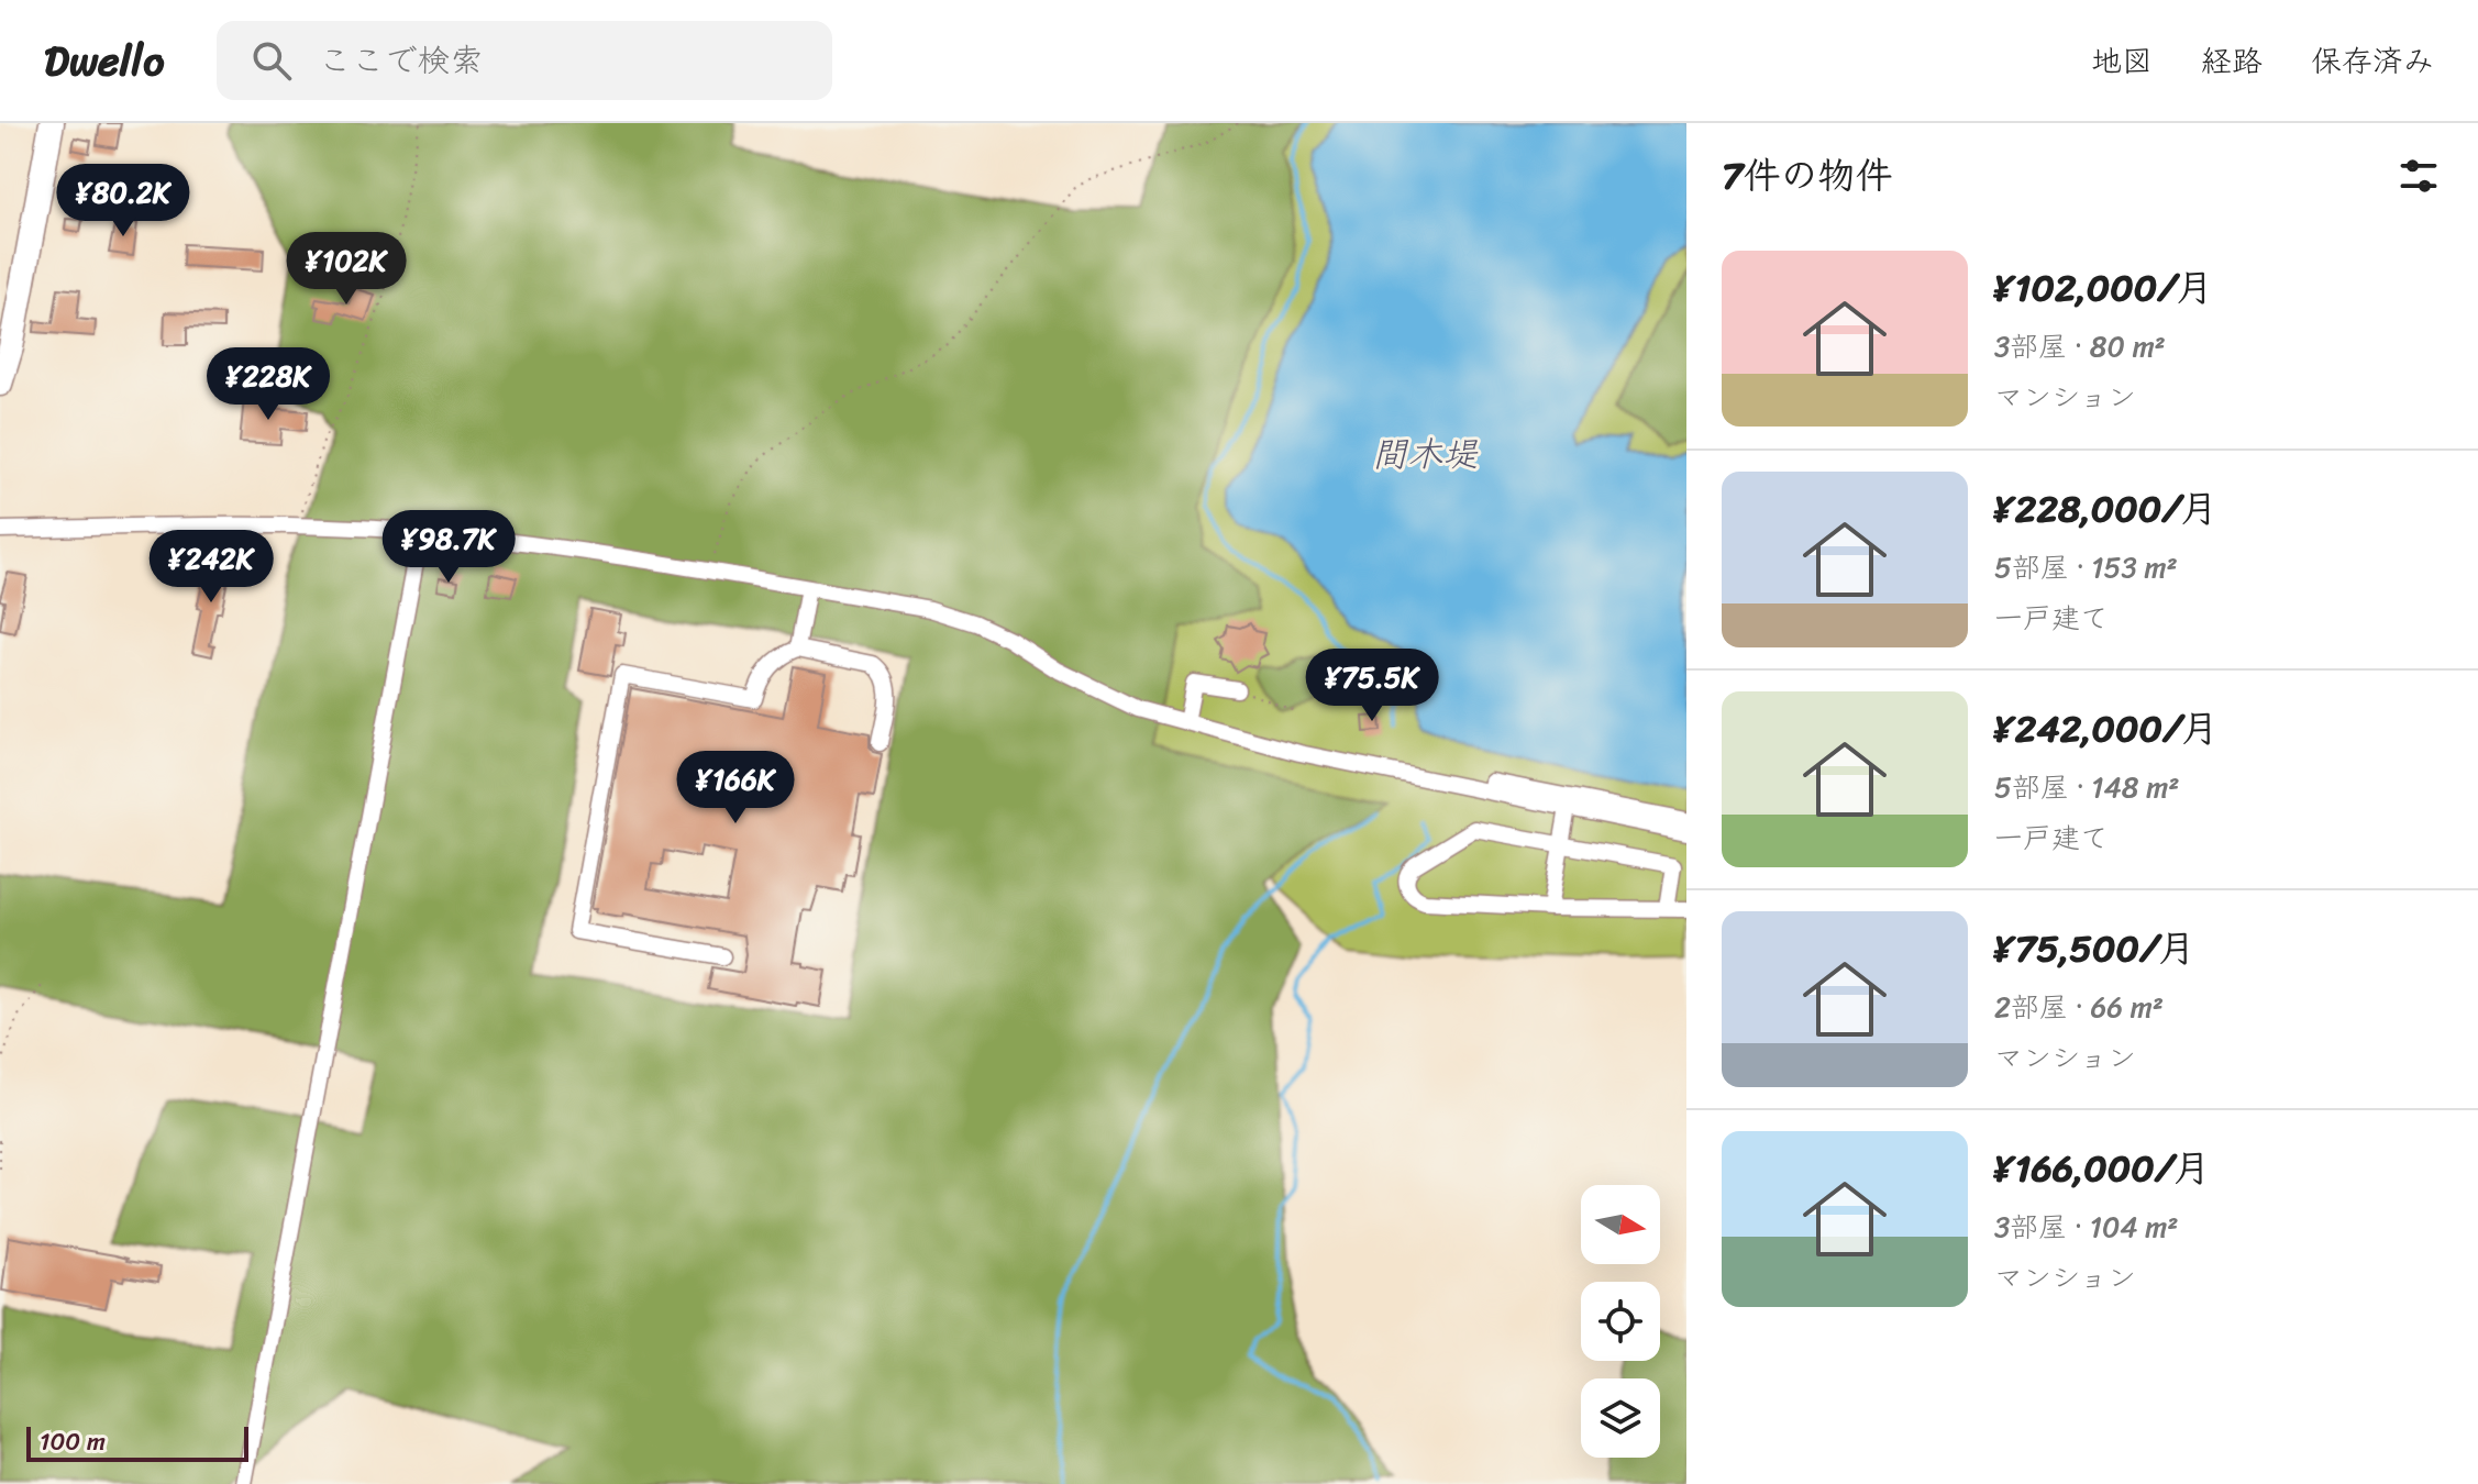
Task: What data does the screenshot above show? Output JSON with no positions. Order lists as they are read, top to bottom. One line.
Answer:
{"water":["間木堤"],"scale_bar":"100 m","north":"right","page":{"header":"Dwello","search":"ここで検索","nav":["地図","経路","保存済み"],"heading":"7件の物件","price":["¥80.2K","¥102K","¥228K","¥98.7K","¥242K","¥75.5K","¥166K"],"list":[{"name":"¥102,000/月","note":"3部屋 · 80 m² · マンション"},{"name":"¥228,000/月","note":"5部屋 · 153 m² · 一戸建て"},{"name":"¥242,000/月","note":"5部屋 · 148 m² · 一戸建て"},{"name":"¥75,500/月","note":"2部屋 · 66 m² · マンション"},{"name":"¥166,000/月","note":"3部屋 · 104 m² · マンション"}],"scale":"100 m"}}
